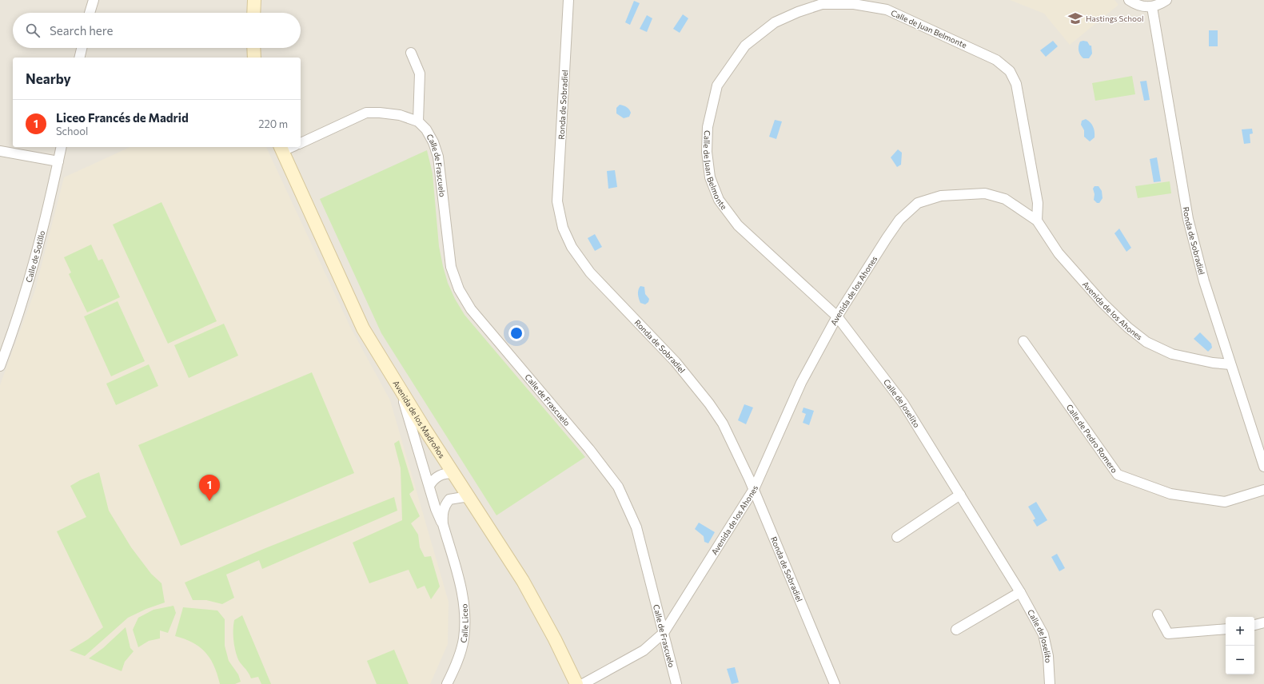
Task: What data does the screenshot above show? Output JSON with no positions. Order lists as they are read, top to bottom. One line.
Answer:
{"streets":{"street":["Calle de Juan Belmonte","Ronda de Sobradiel","Calle de Frascuelo","Calle de Sotillo","Avenida de los Ahones","Calle de Joselito","Avenida de los Madroños","Calle de Pedro Romero","Calle Liceo"]},"crossings":[["Calle de Juan Belmonte","Avenida de los Ahones"],["Calle de Juan Belmonte","Calle de Joselito"],["Ronda de Sobradiel","Avenida de los Ahones"],["Calle de Frascuelo","Avenida de los Ahones"],["Avenida de los Ahones","Calle de Joselito"],["Avenida de los Madroños","Calle Liceo"]],"places":{"school or university":["Hastings School"]},"page":{"search":"Search here","heading":"Nearby","list":[{"mark":"1","name":"Liceo Francés de Madrid","note":"School","value":"220 m"}],"pins":"1","map_buttons":["+","−"]}}
